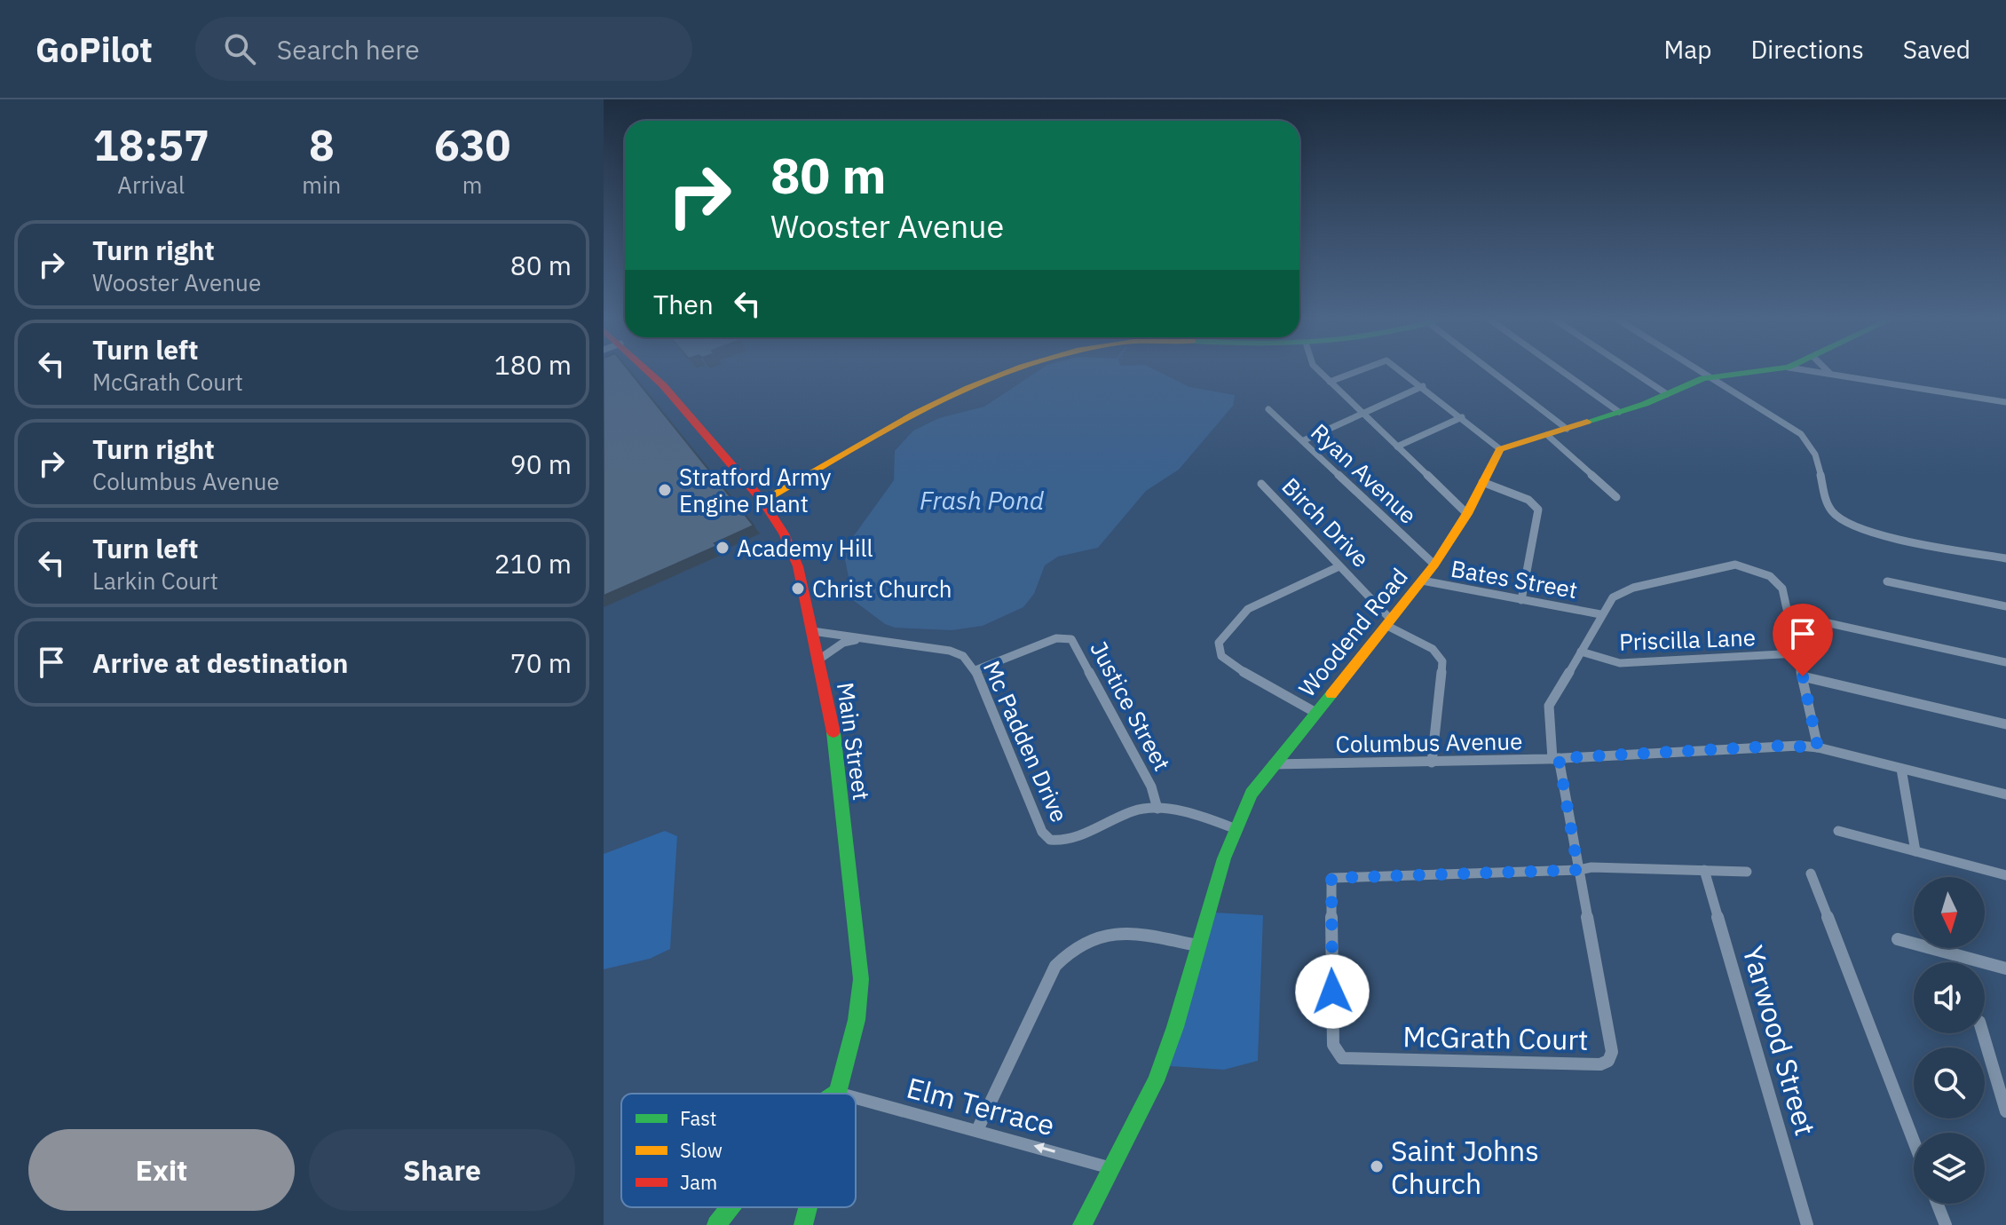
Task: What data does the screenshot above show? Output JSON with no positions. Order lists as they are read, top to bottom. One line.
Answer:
{"streets":{"main road":["Woodend Road","Main Street"],"street":["Ryan Avenue","Birch Drive","Bates Street","Priscilla Lane","Justice Street","Mc Padden Drive","Columbus Avenue","McGrath Court","Yarwood Street","Elm Terrace"]},"crossings":[["Ryan Avenue","Woodend Road"],["Birch Drive","Woodend Road"],["Birch Drive","Columbus Avenue"],["Bates Street","Woodend Road"],["Bates Street","McGrath Court"],["Woodend Road","Mc Padden Drive"],["Woodend Road","Columbus Avenue"],["Woodend Road","Elm Terrace"],["Priscilla Lane","McGrath Court"],["Justice Street","Mc Padden Drive"],["Main Street","Mc Padden Drive"],["Main Street","Elm Terrace"],["Columbus Avenue","McGrath Court"]],"one_way":["Elm Terrace"],"water":["Frash Pond"],"places":["Stratford Army Engine Plant","Academy Hill","Christ Church","Saint Johns Church"],"legend":["Fast","Slow","Jam"],"north":"bottom","page":{"header":"GoPilot","search":"Search here","nav":["Map","Directions","Saved"],"eta":["18:57","Arrival","8","min","630","m"],"turn":["80 m","Wooster Avenue"],"list":[{"name":"Turn right","note":"Wooster Avenue","value":"80 m"},{"name":"Turn left","note":"McGrath Court","value":"180 m"},{"name":"Turn right","note":"Columbus Avenue","value":"90 m"},{"name":"Turn left","note":"Larkin Court","value":"210 m"},{"name":"Arrive at destination","value":"70 m"}],"then":"Then","buttons":["Exit","Share"]}}
